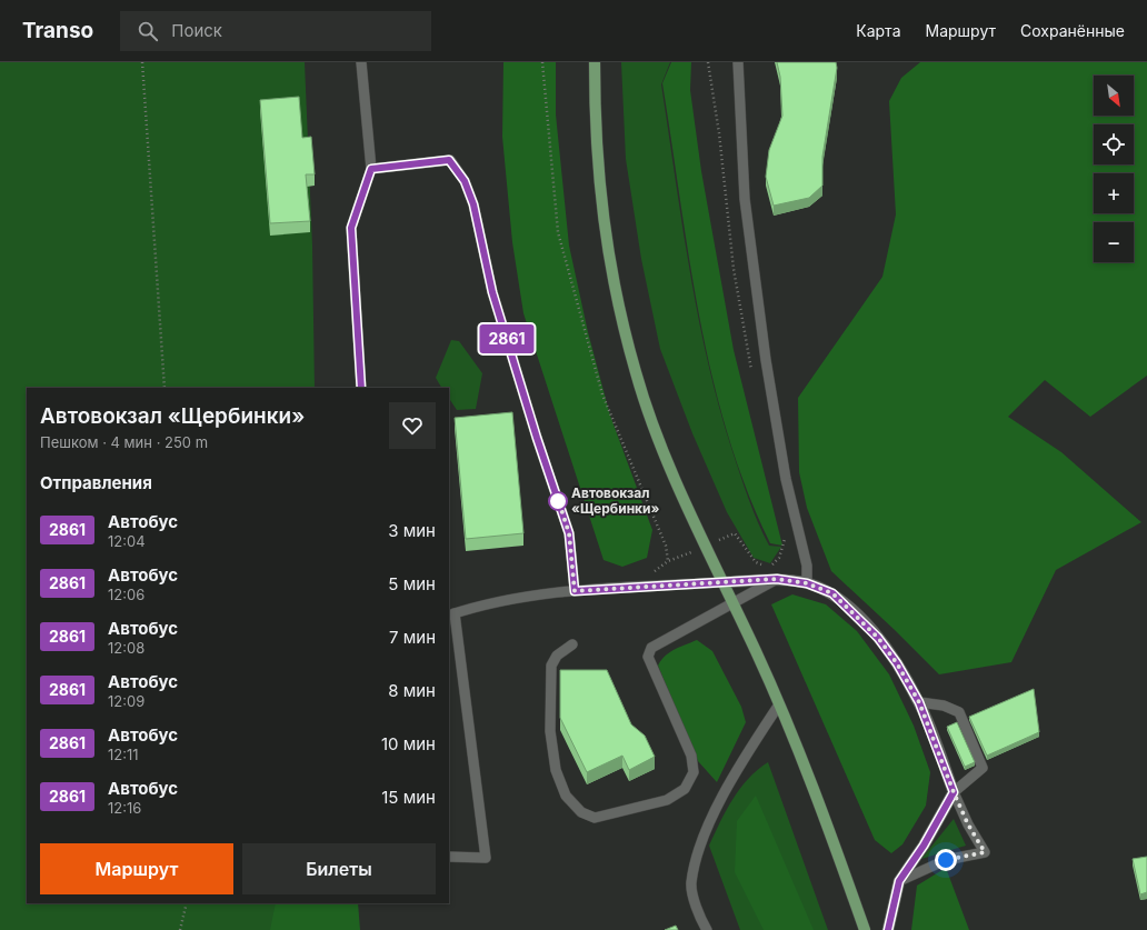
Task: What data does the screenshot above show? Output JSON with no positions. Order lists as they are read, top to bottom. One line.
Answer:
{"places":["Автовокзал «Щербинки»"],"lines":["bus line 2861"],"north":"bottom right","page":{"header":"Transo","search":"Поиск","nav":["Карта","Маршрут","Сохранённые"],"on_map":"2861","map_buttons":["+","−"],"heading":[["Автовокзал «Щербинки»","Пешком · 4 мин · 250 m"],"Отправления"],"list":[{"mark":"2861","name":"Автобус","note":"12:04","value":"3 мин"},{"mark":"2861","name":"Автобус","note":"12:06","value":"5 мин"},{"mark":"2861","name":"Автобус","note":"12:08","value":"7 мин"},{"mark":"2861","name":"Автобус","note":"12:09","value":"8 мин"},{"mark":"2861","name":"Автобус","note":"12:11","value":"10 мин"},{"mark":"2861","name":"Автобус","note":"12:16","value":"15 мин"}],"buttons":["Маршрут","Билеты"]}}
